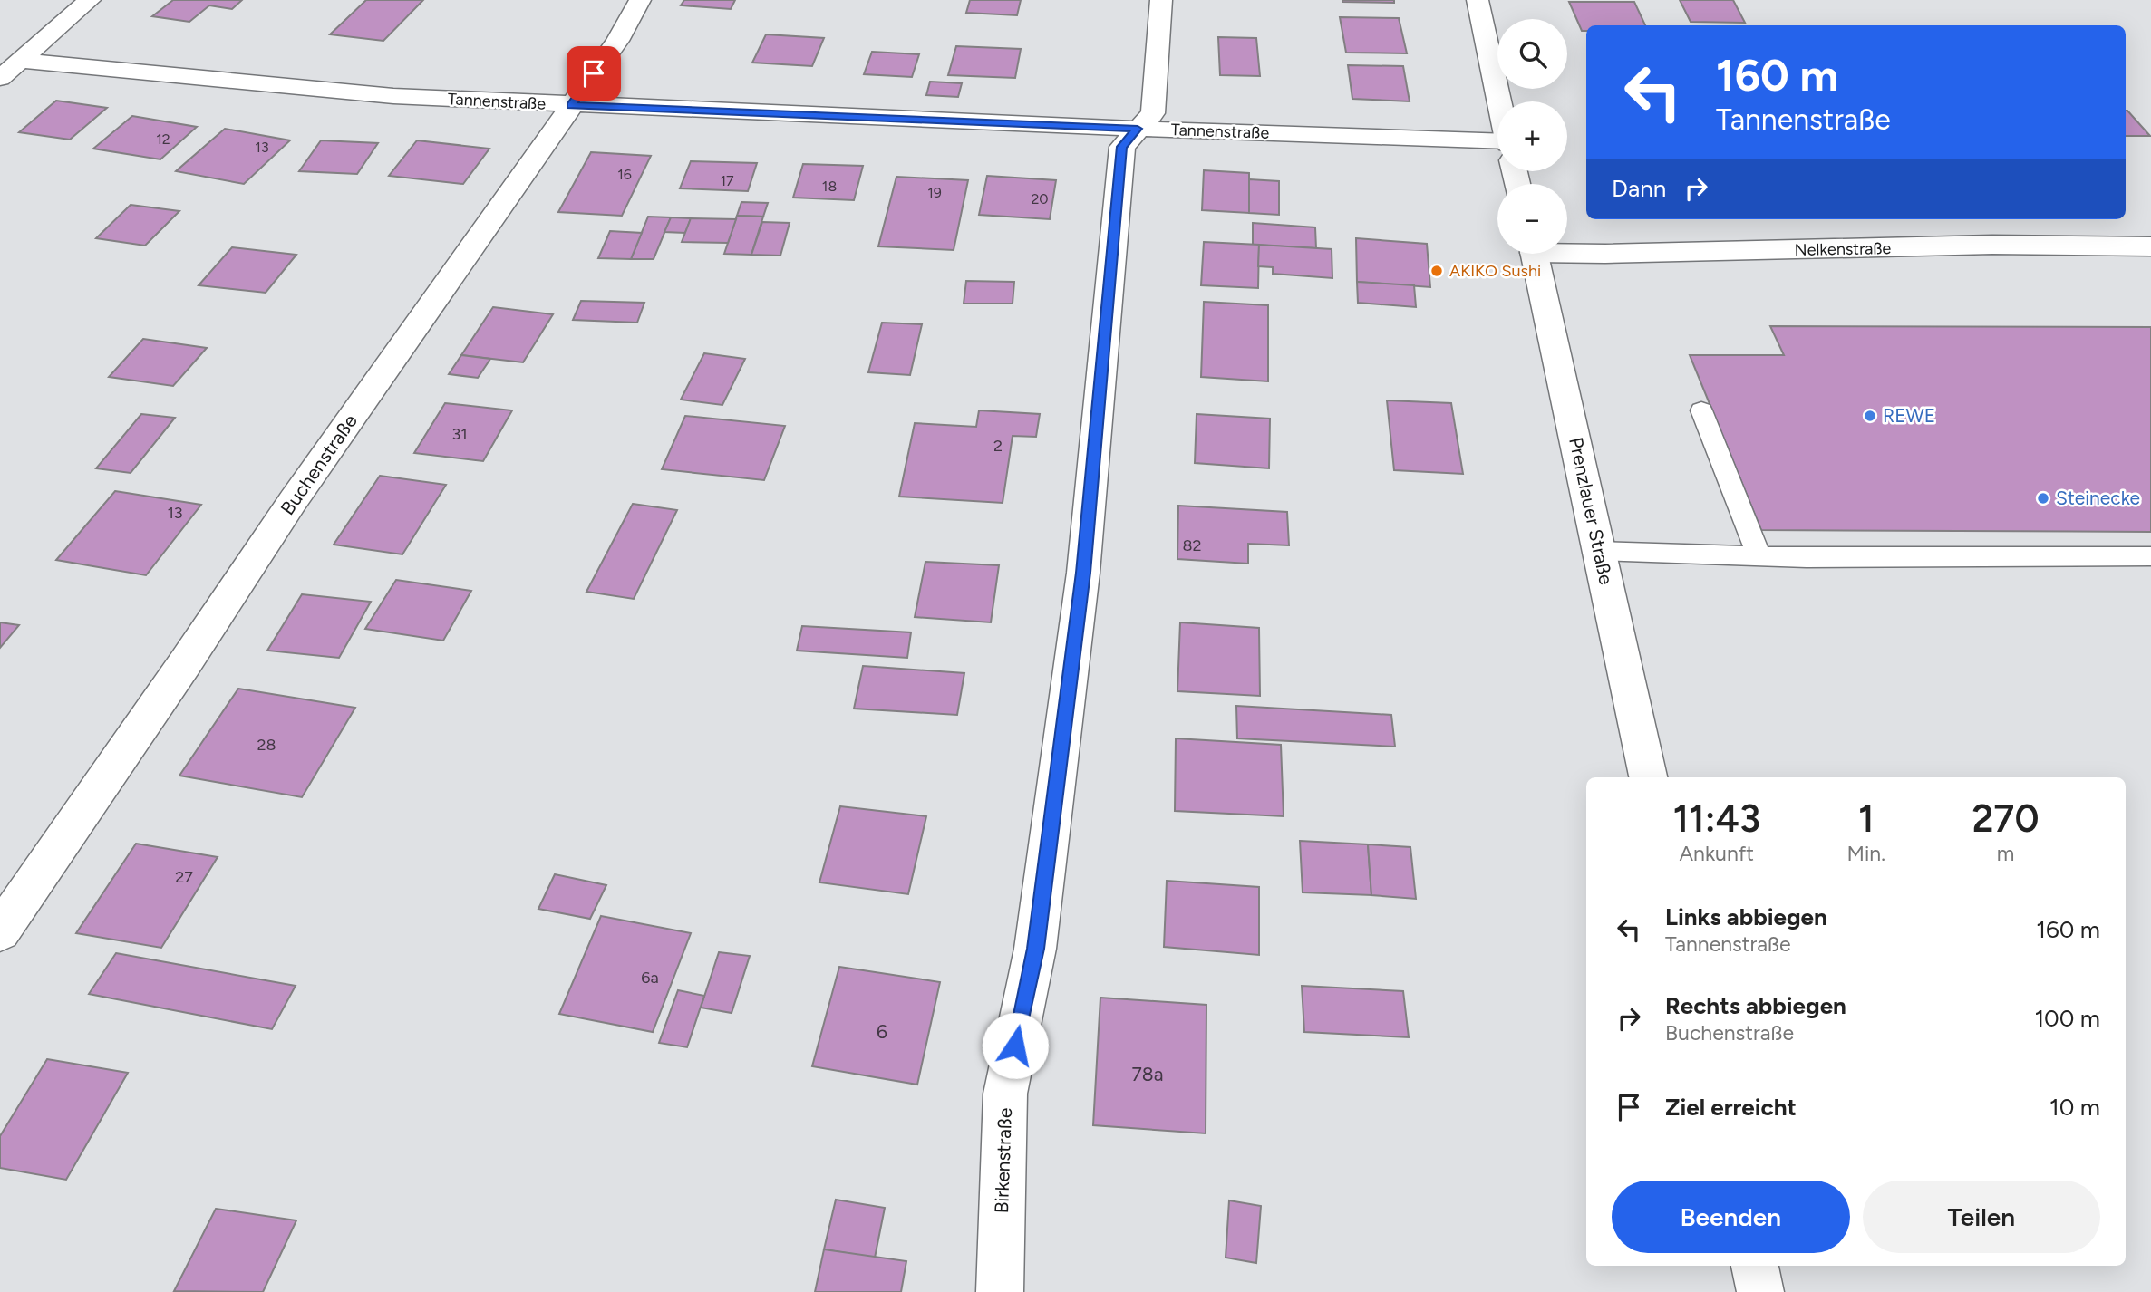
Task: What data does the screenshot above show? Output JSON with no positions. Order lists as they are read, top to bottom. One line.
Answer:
{"streets":{"street":["Tannenstraße","Nelkenstraße","Buchenstraße","Prenzlauer Straße","Birkenstraße"]},"crossings":[["Tannenstraße","Buchenstraße"],["Tannenstraße","Birkenstraße"]],"places":["AKIKO Sushi","REWE","Steinecke"],"house_numbers":["12","13","16","17","18","19","20","31","2","13","82","28","27","6a","6","78a"],"page":{"map_buttons":["+","−"],"turn":["160 m","Tannenstraße"],"then":"Dann","eta":["11:43","Ankunft","1","Min.","270","m"],"list":[{"name":"Links abbiegen","note":"Tannenstraße","value":"160 m"},{"name":"Rechts abbiegen","note":"Buchenstraße","value":"100 m"},{"name":"Ziel erreicht","value":"10 m"}],"buttons":["Beenden","Teilen"]}}
